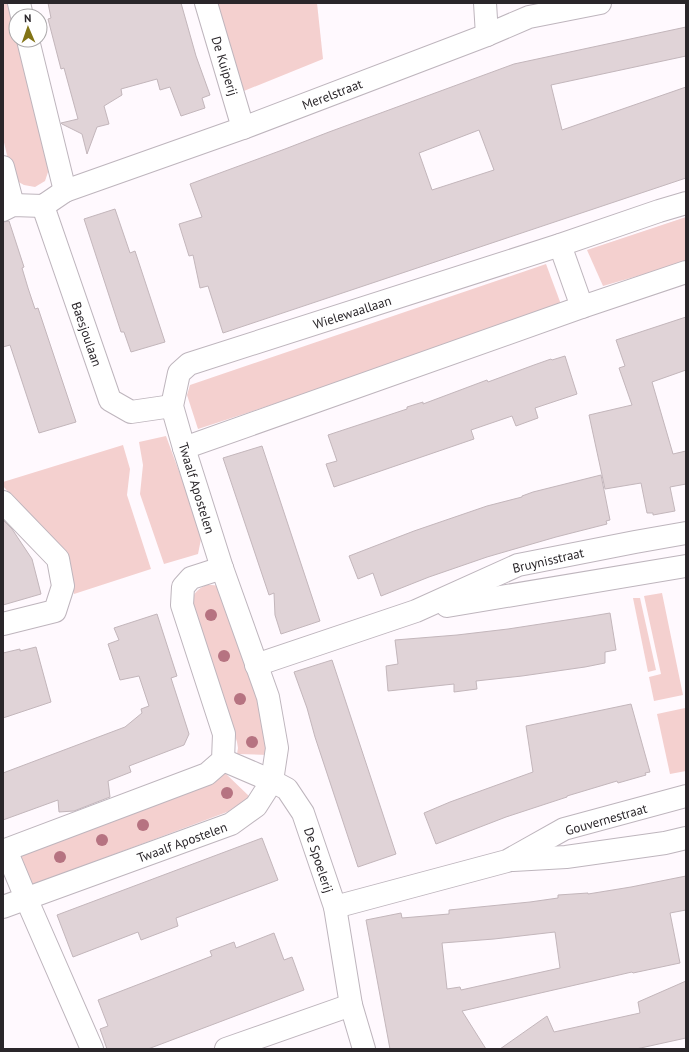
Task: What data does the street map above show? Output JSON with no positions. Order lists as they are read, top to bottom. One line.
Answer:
{"streets":{"street":["De Kuiperij","Merelstraat","Wielewaallaan","Baesjoulaan","Twaalf Apostelen","Bruynisstraat","Gouvernestraat","De Spoelerij"]},"crossings":[["De Kuiperij","Merelstraat"],["Wielewaallaan","Baesjoulaan"],["Wielewaallaan","Twaalf Apostelen"],["Baesjoulaan","Twaalf Apostelen"],["Twaalf Apostelen","Bruynisstraat"],["Twaalf Apostelen","De Spoelerij"],["Gouvernestraat","De Spoelerij"]],"north":"top"}
